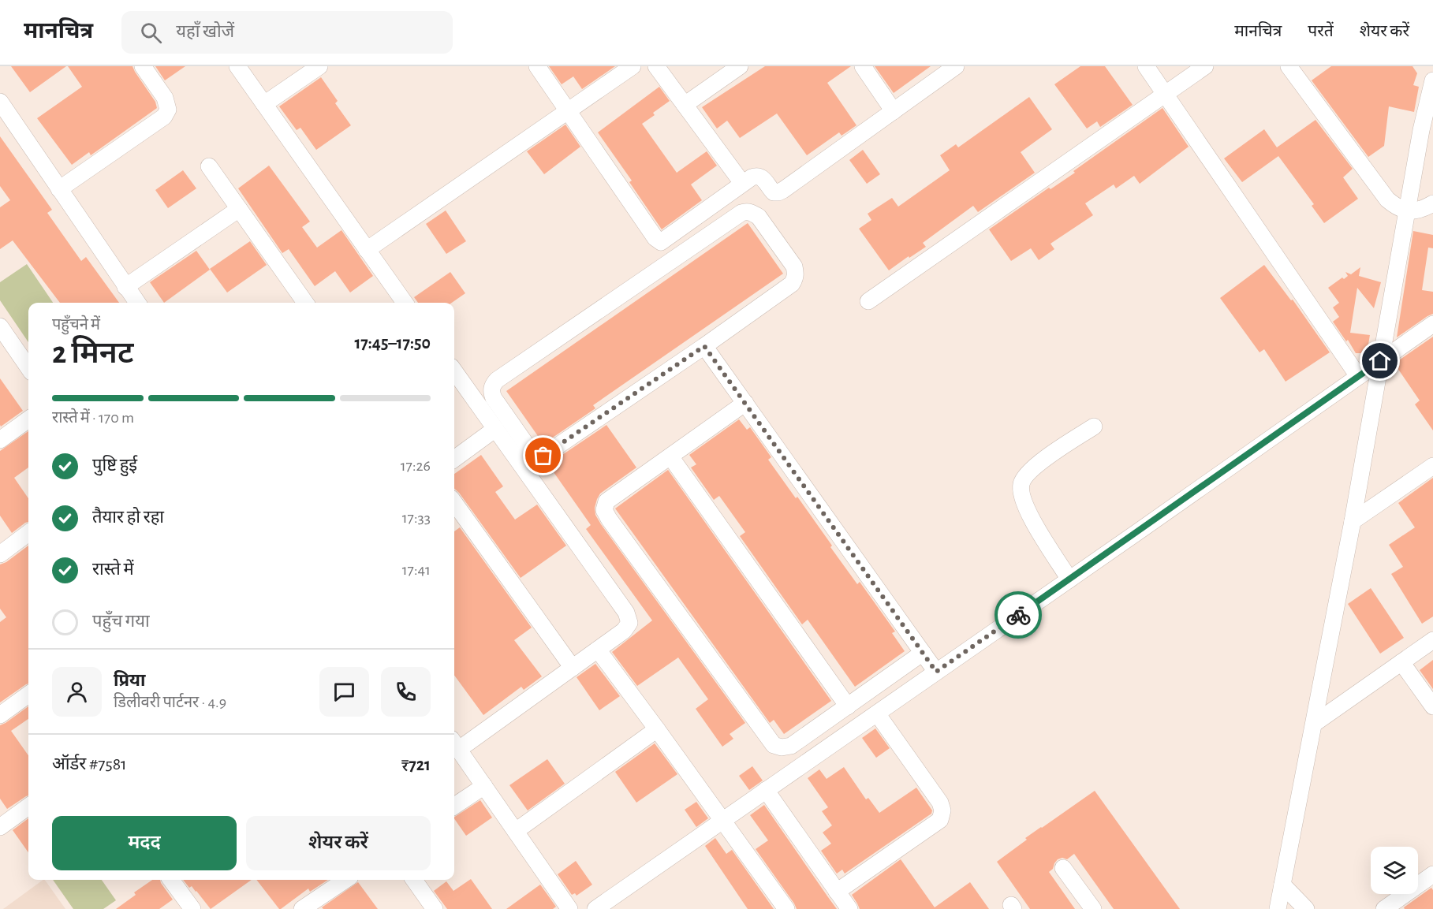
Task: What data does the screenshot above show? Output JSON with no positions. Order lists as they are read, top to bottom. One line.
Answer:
{"page":{"header":"मानचित्र","search":"यहाँ खोजें","nav":["मानचित्र","परतें","शेयर करें"],"heading":["2 मिनट","पहुँचने में","17:45–17:50"],"panel":["प्रिया","डिलीवरी पार्टनर · 4.9","ऑर्डर #7581","₹721"],"bar":"रास्ते में · 170 m","list":[["पुष्टि हुई","17:26"],["तैयार हो रहा","17:33"],["रास्ते में","17:41"],"पहुँच गया"],"buttons":["मदद","शेयर करें"]}}
